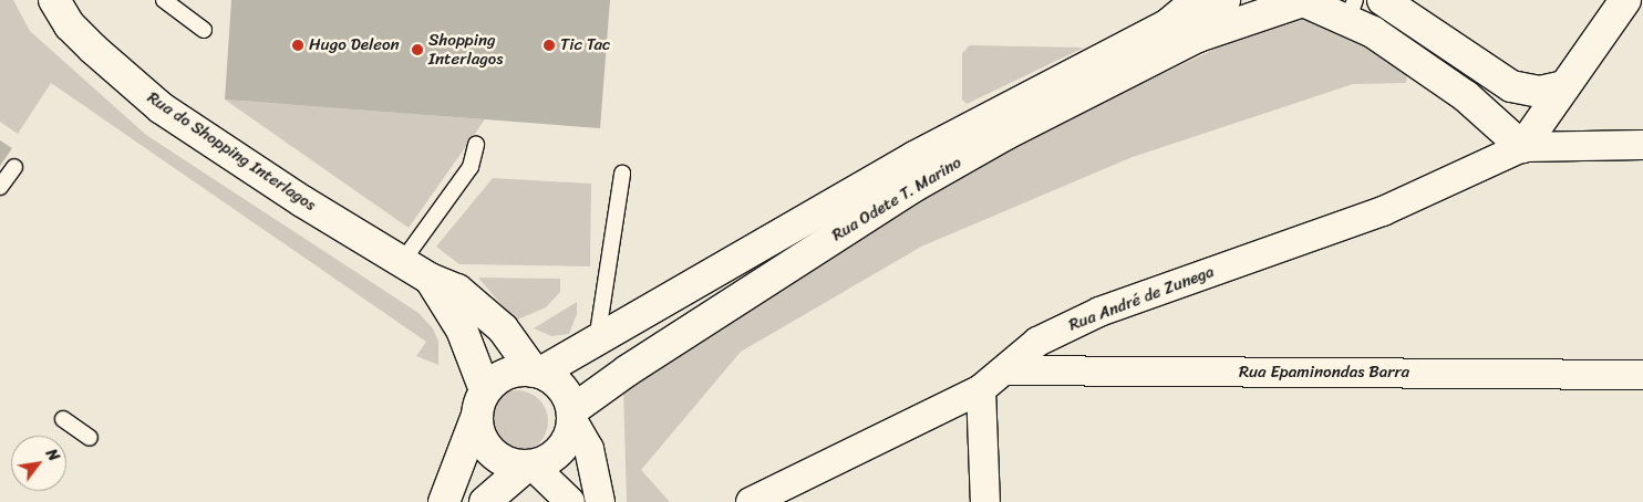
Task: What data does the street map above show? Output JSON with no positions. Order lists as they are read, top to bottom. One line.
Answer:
{"streets":{"street":["Rua do Shopping Interlagos","Rua Odete T. Marino","Rua André de Zunega","Rua Epaminondas Barra"]},"crossings":[["Rua do Shopping Interlagos","Rua Odete T. Marino"],["Rua André de Zunega","Rua Epaminondas Barra"]],"places":["Hugo Deleon","Tic Tac","Shopping Interlagos"],"north":"top right"}
